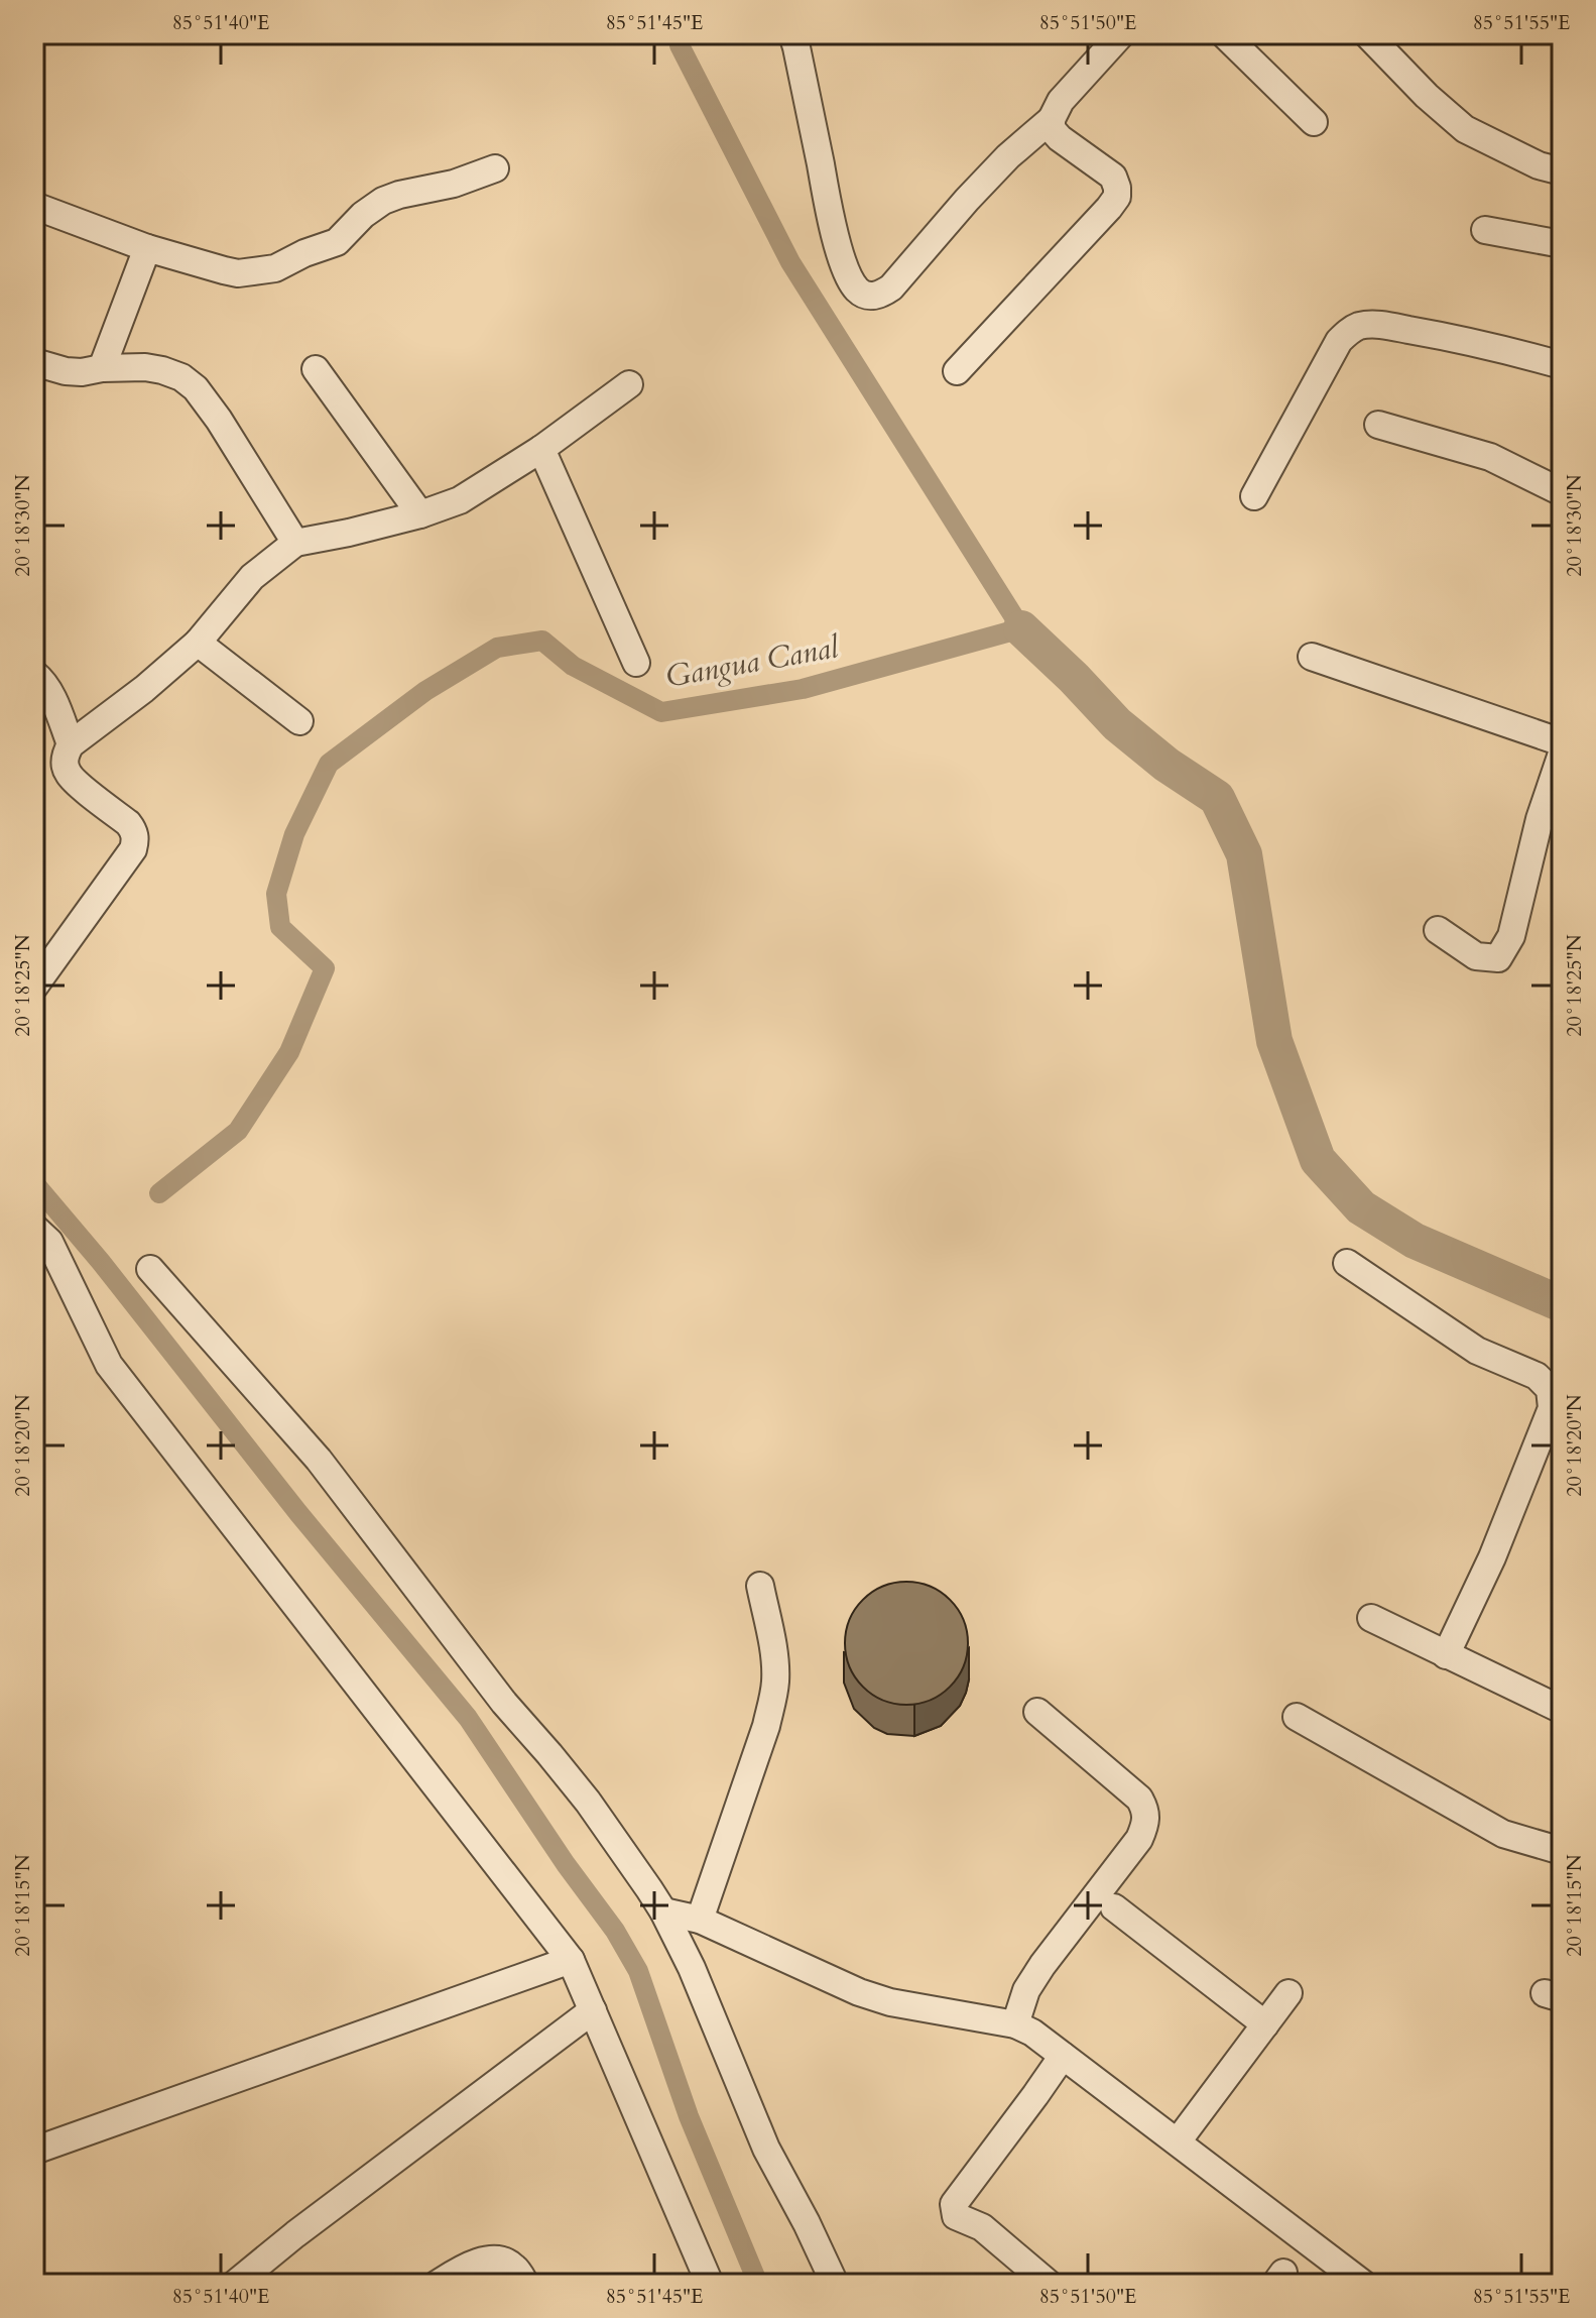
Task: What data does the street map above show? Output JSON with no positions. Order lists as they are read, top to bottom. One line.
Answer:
{"water":["Gangua Canal"],"coordinates":["85°51'40\"E","85°51'45\"E","85°51'50\"E","85°51'55\"E","20°18'30\"N","20°18'25\"N","20°18'20\"N","20°18'15\"N"]}
